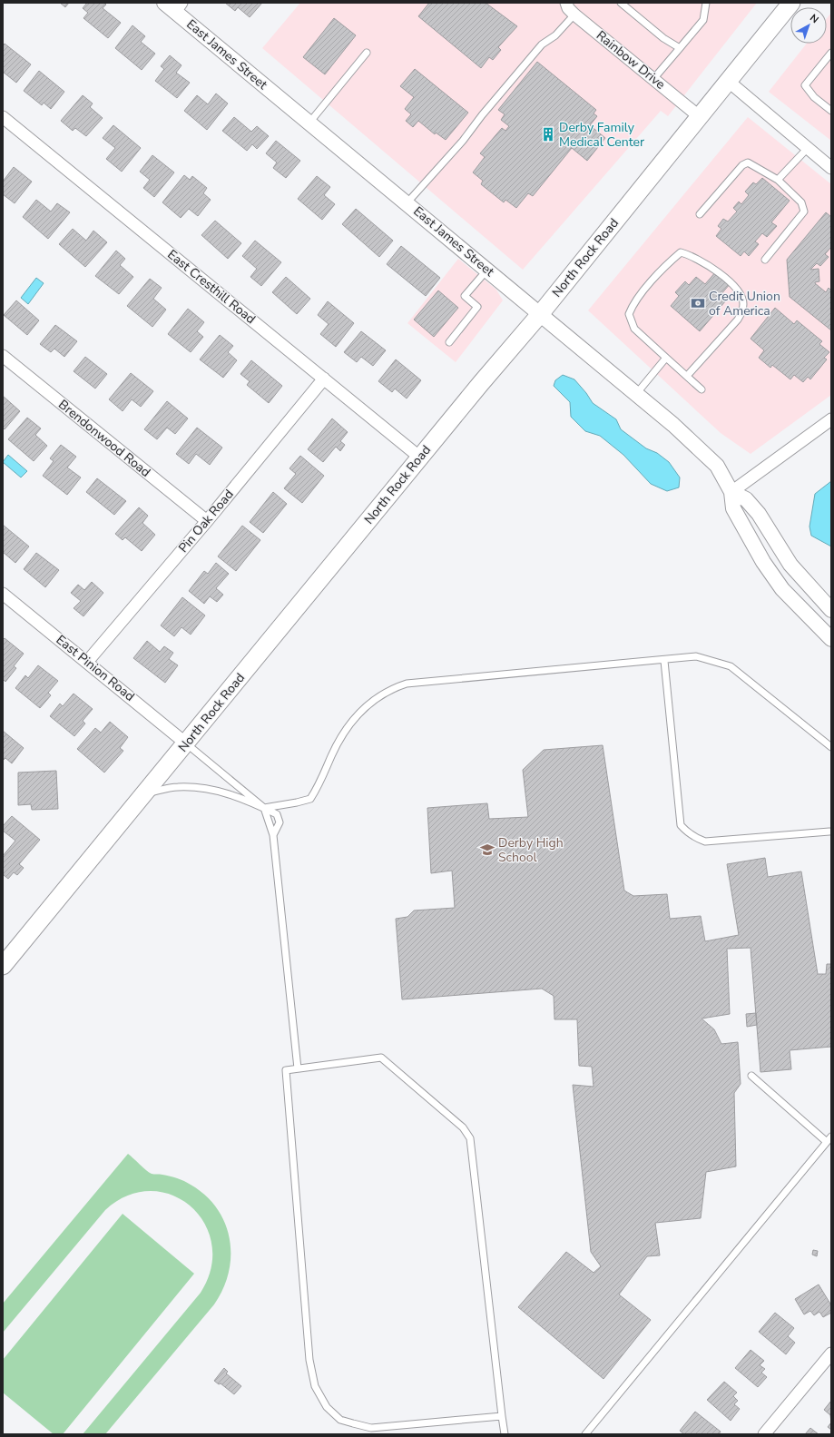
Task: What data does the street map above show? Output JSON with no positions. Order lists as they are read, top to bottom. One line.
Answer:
{"streets":{"main road":["North Rock Road"],"street":["East James Street","Rainbow Drive","East Cresthill Road","Brendonwood Road","Pin Oak Road","East Pinion Road"]},"crossings":[["East James Street","North Rock Road"],["Rainbow Drive","North Rock Road"],["North Rock Road","East Cresthill Road"],["North Rock Road","East Pinion Road"],["East Cresthill Road","Pin Oak Road"],["Brendonwood Road","Pin Oak Road"],["Pin Oak Road","East Pinion Road"]],"places":{"building":["Derby Family Medical Center"],"bank":["Credit Union of America"],"school or university":["Derby High School"]},"north":"top right"}
